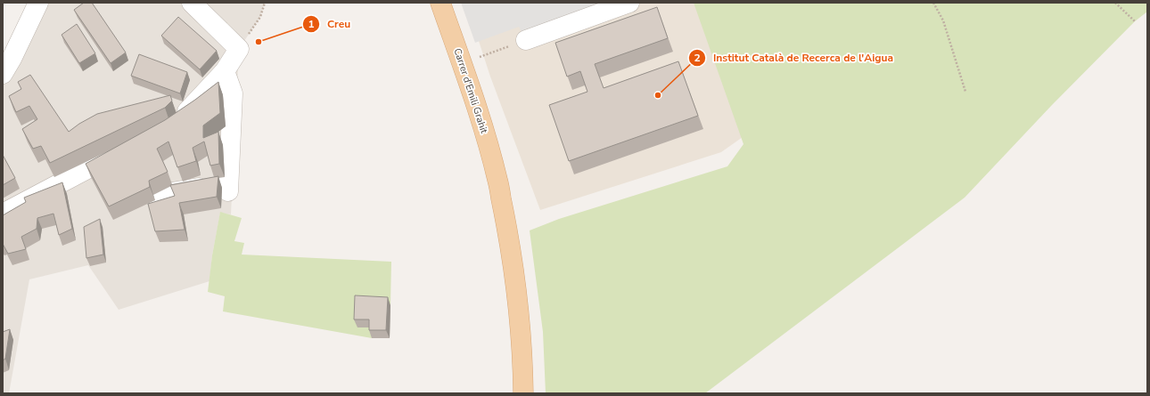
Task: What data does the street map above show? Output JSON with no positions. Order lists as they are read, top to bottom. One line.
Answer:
{"streets":{"main road":["Carrer d'Emili Grahit"]},"places":["Creu","Institut Català de Recerca de l'Aigua"]}
